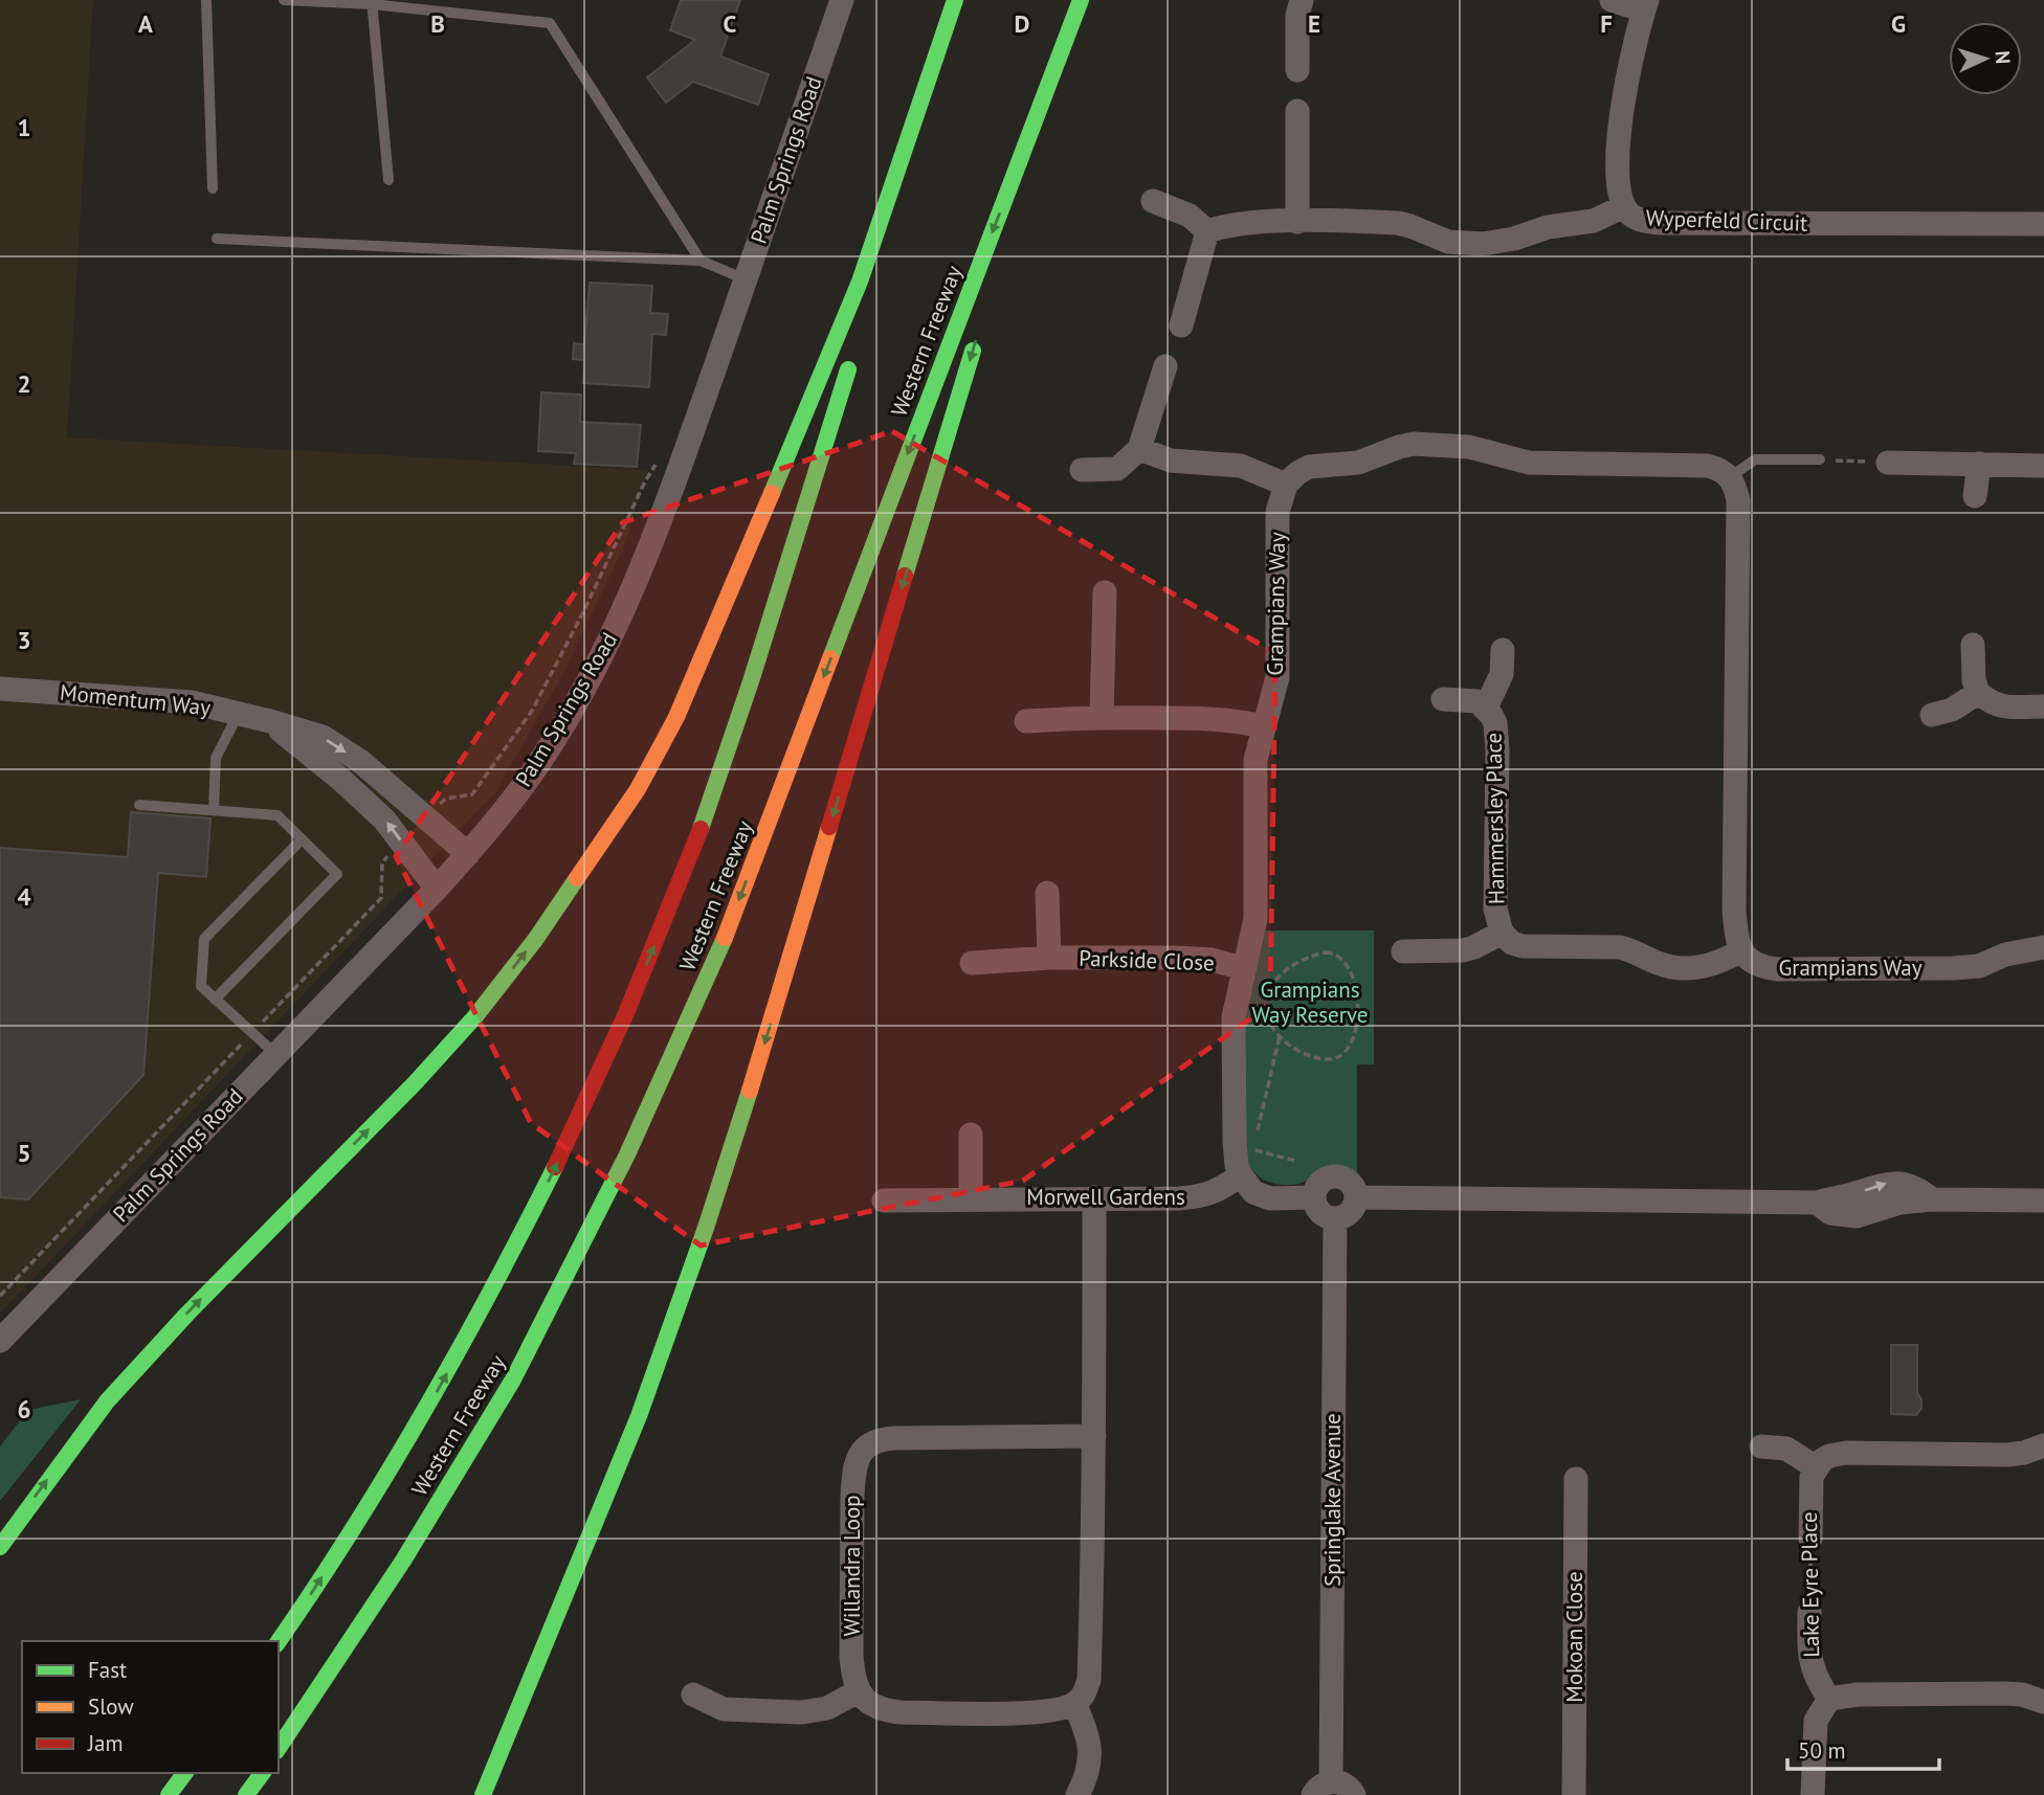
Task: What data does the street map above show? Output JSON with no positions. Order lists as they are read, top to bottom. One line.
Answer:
{"streets":{"highway":["Western Freeway"],"street":["Palm Springs Road","Wyperfeld Circuit","Grampians Way","Momentum Way","Hammersley Place","Parkside Close","Morwell Gardens","Springlake Avenue","Willandra Loop","Lake Eyre Place","Mokoan Close"]},"crossings":[["Palm Springs Road","Momentum Way"],["Grampians Way","Hammersley Place"],["Grampians Way","Parkside Close"],["Grampians Way","Morwell Gardens"]],"parks":["Grampians Way Reserve"],"legend":["Fast","Slow","Jam"],"scale_bar":"50 m","north":"right","grid":{"columns":["A","B","C","D","E","F","G"],"rows":["1","2","3","4","5","6"]}}
